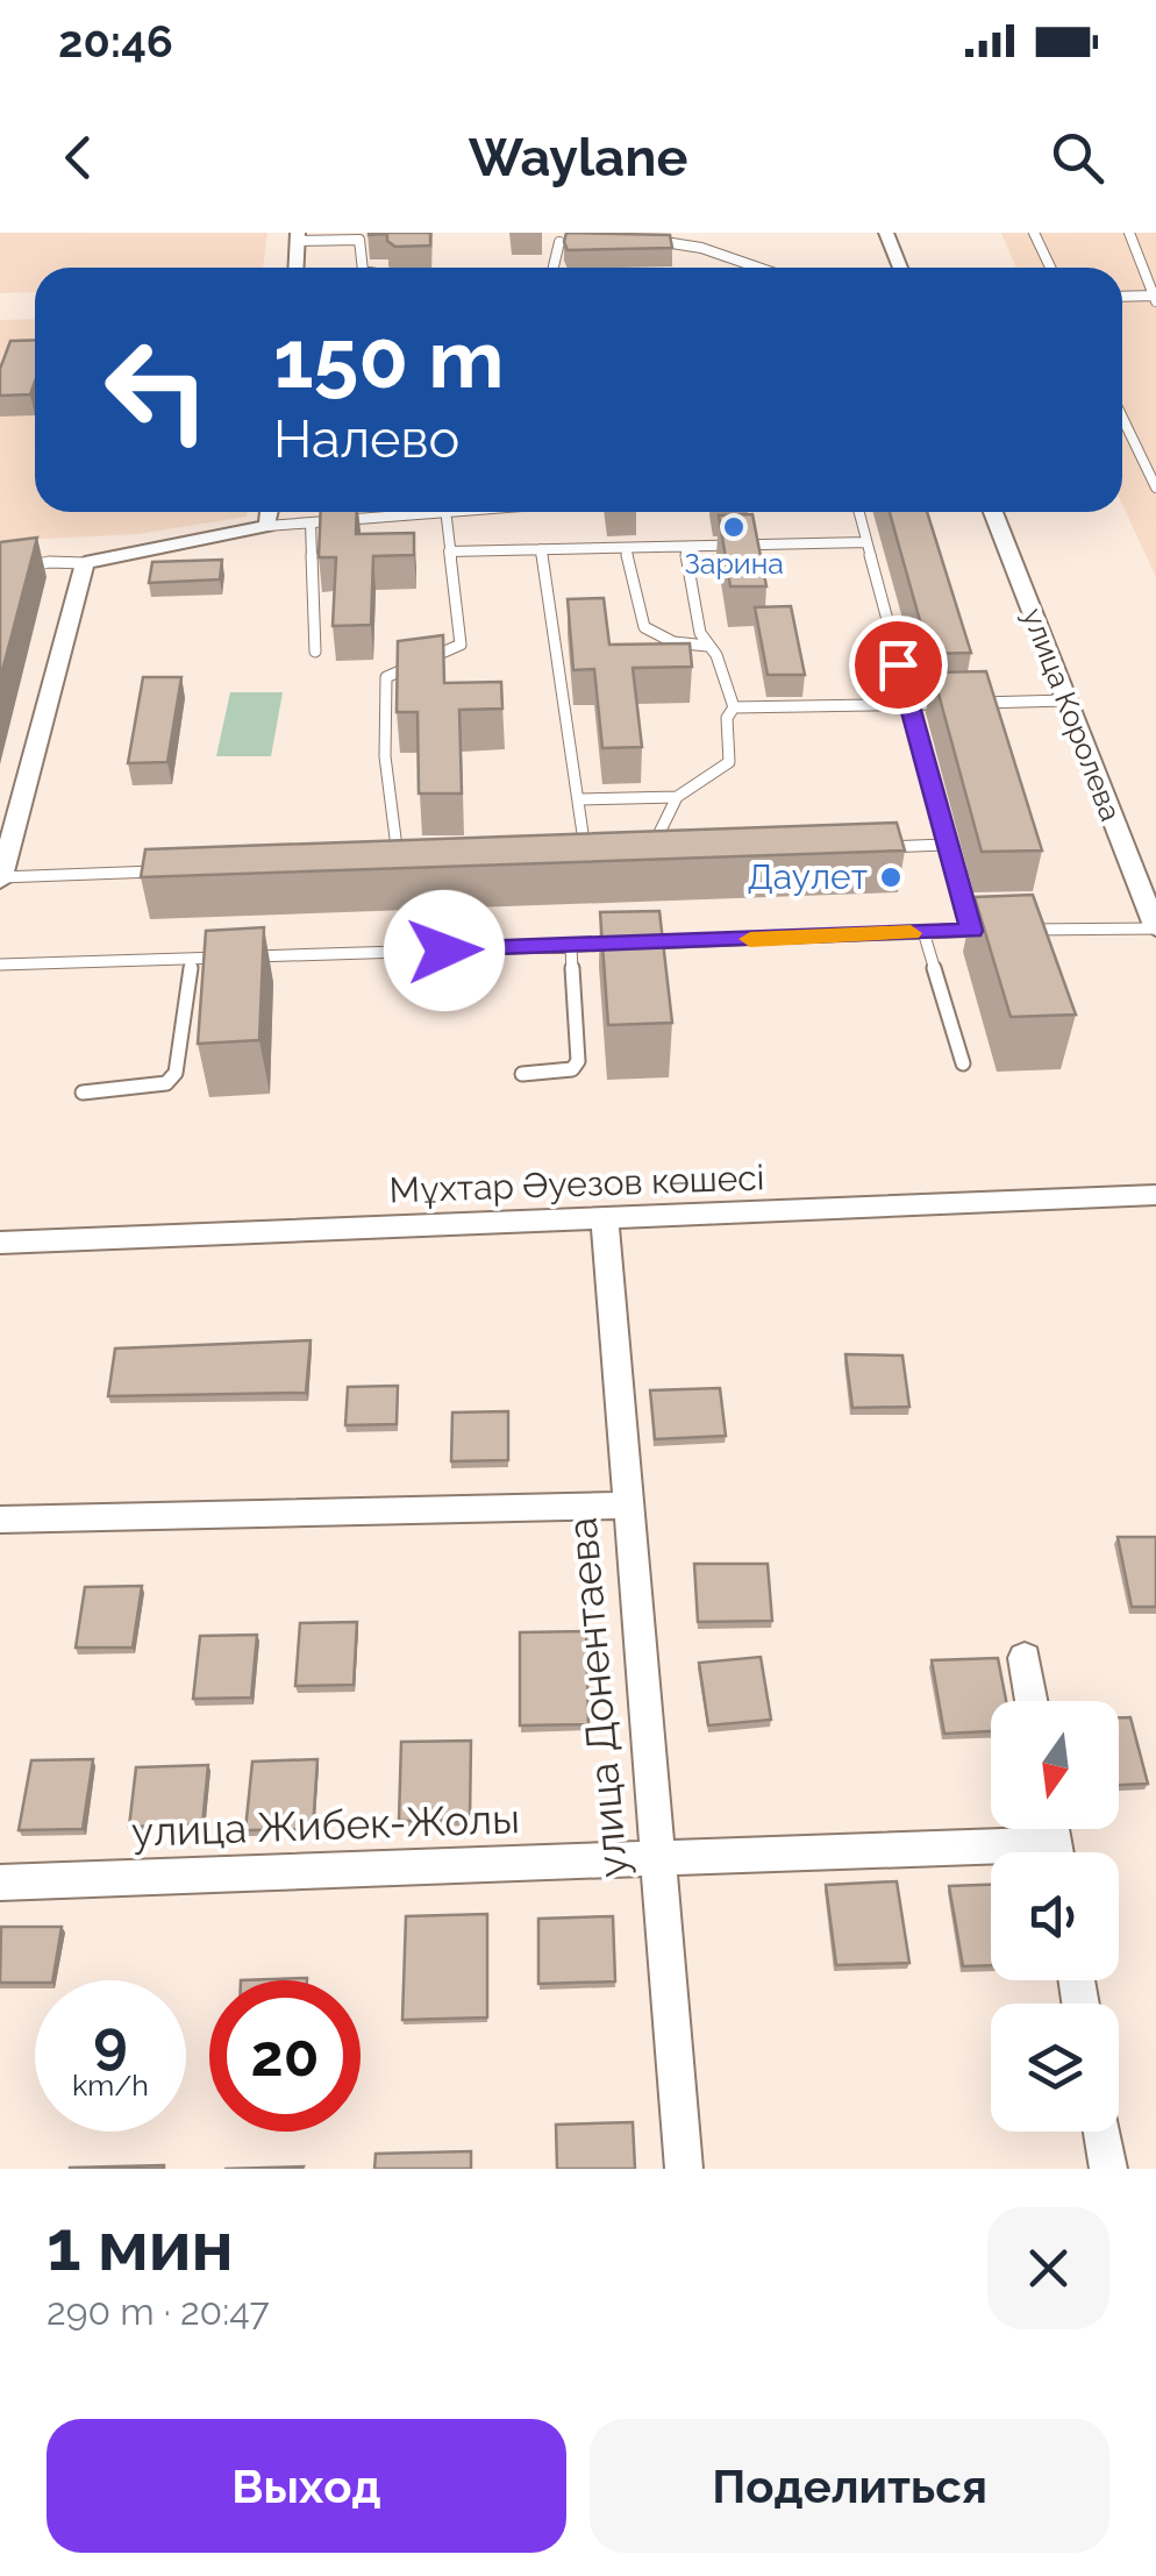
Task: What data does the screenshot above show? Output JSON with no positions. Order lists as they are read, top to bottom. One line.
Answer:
{"streets":{"street":["улица Королева","Мұхтар Әуезов көшесі","улица Донентаева","улица Жибек-Жолы"]},"crossings":[["Мұхтар Әуезов көшесі","улица Донентаева"],["улица Донентаева","улица Жибек-Жолы"]],"places":["Зарина","Даулет"],"north":"bottom","page":{"status":"20:46","header":"Waylane","turn":["150 m","Налево"],"speed":"9 km/h","limit":"20","heading":["1 мин","290 m · 20:47"],"buttons":["Выход","Поделиться"]}}
